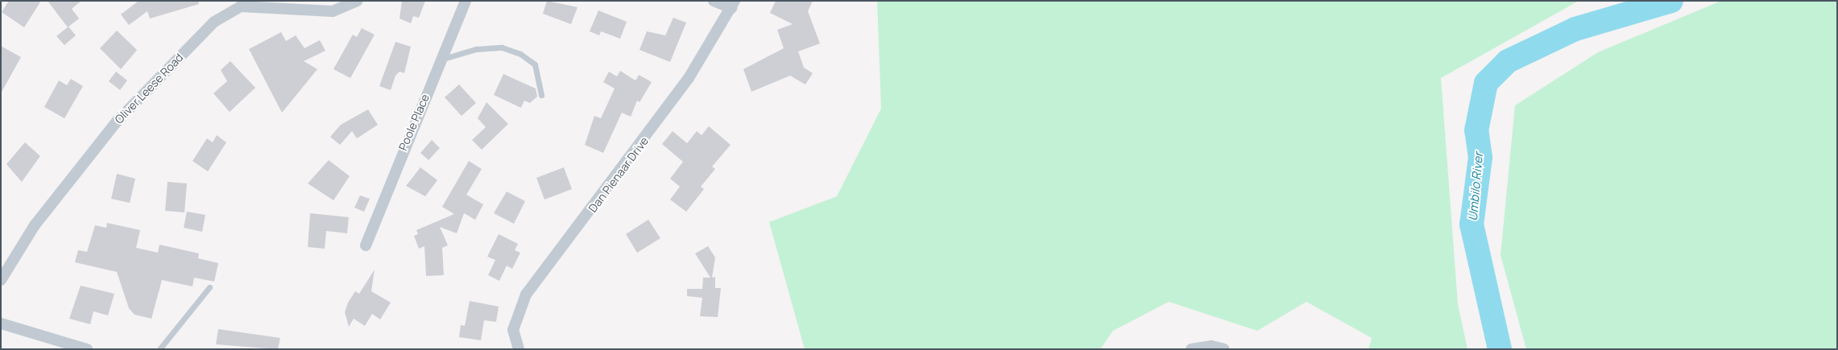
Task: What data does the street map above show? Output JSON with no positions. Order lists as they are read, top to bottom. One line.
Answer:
{"streets":{"street":["Oliver Leese Road","Poole Place","Dan Pienaar Drive"]},"water":["Umbilo River"]}
